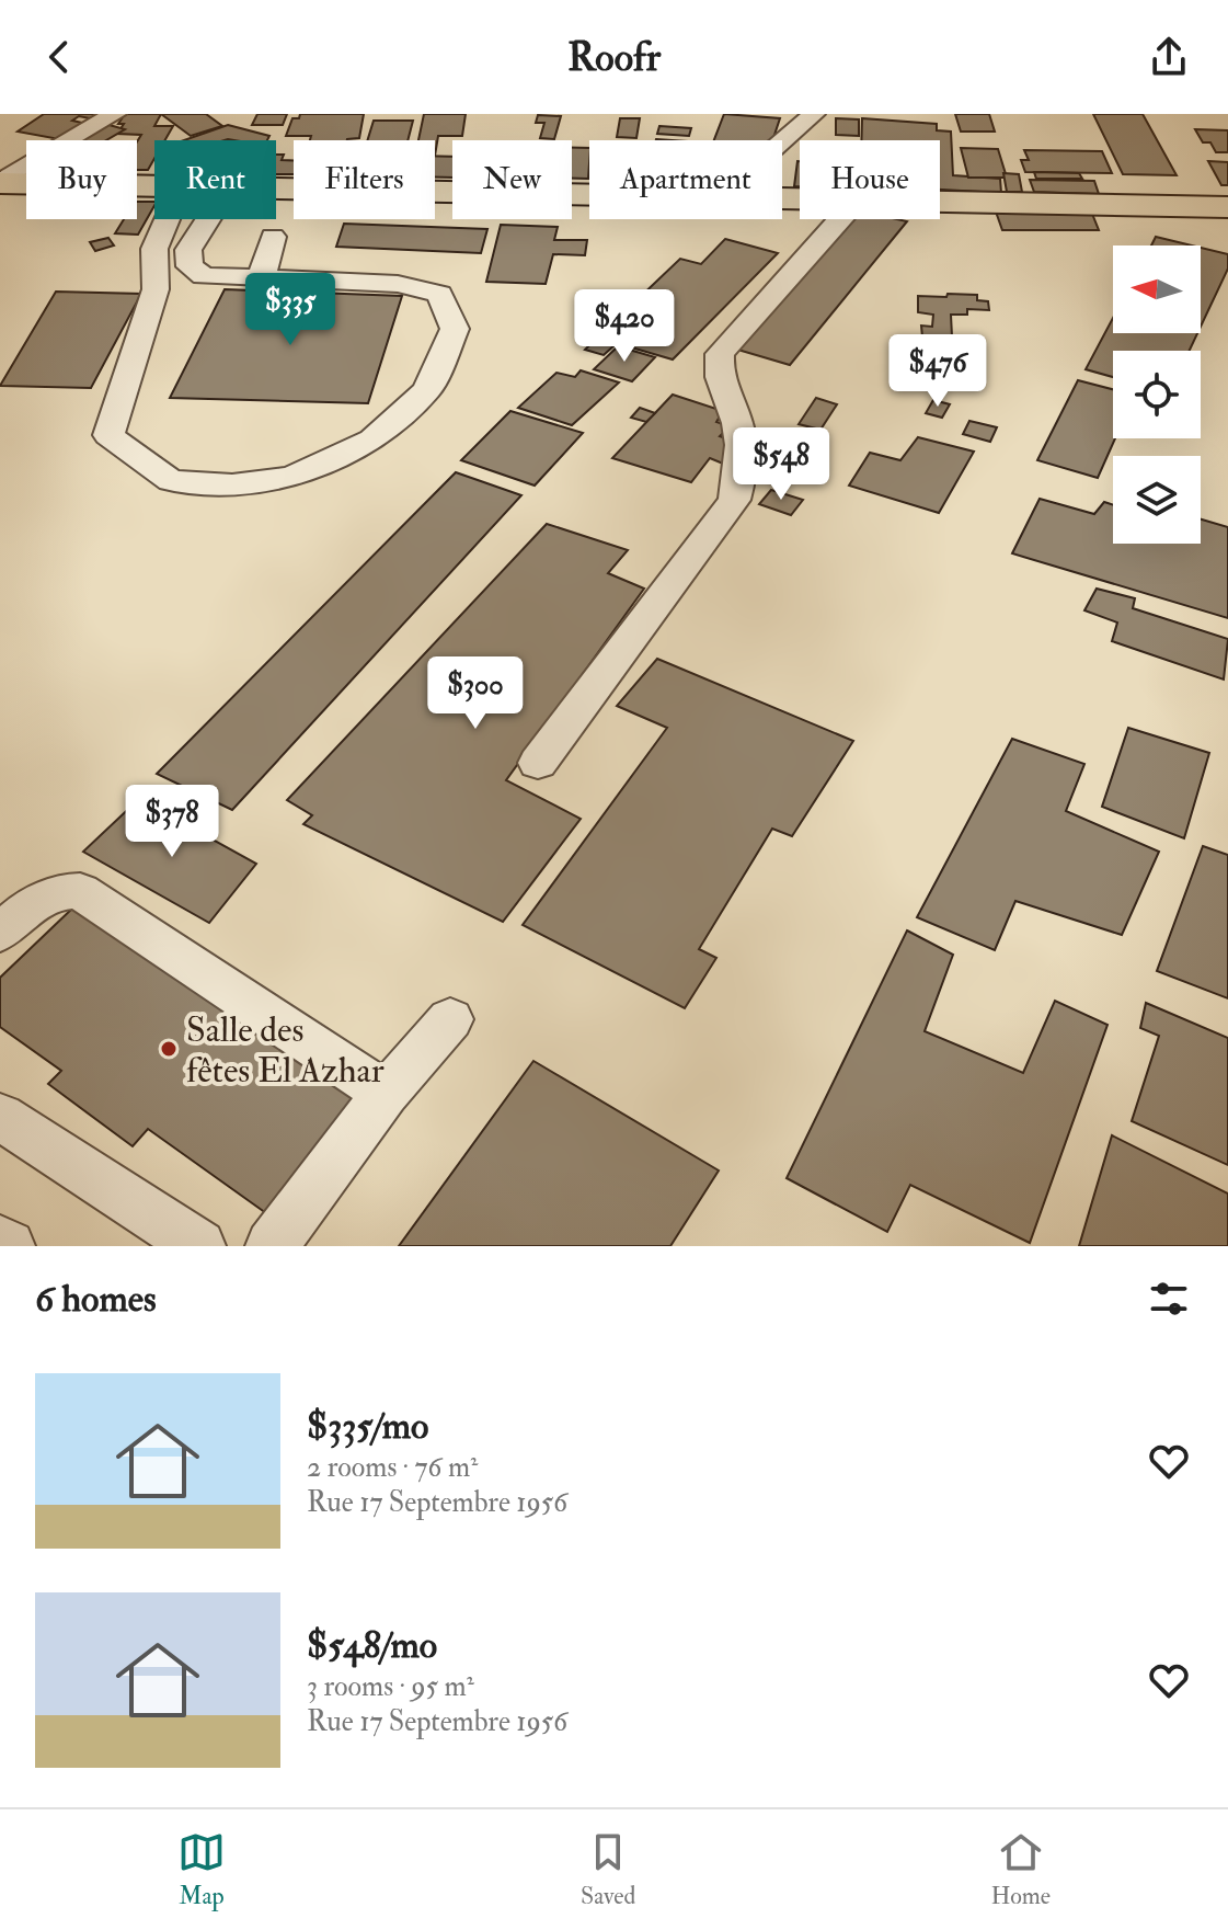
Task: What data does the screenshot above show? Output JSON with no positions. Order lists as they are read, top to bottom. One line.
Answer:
{"places":["Salle des fêtes El Azhar"],"north":"left","page":{"header":"Roofr","chip":["Buy","Rent","Filters","New","Apartment","House"],"price":["$335","$420","$476","$548","$300","$378"],"heading":"6 homes","list":[{"name":"$335/mo","note":"2 rooms · 76 m² · Rue 17 Septembre 1956"},{"name":"$548/mo","note":"3 rooms · 95 m² · Rue 17 Septembre 1956"}],"tabs":["Map","Saved","Home"]}}
